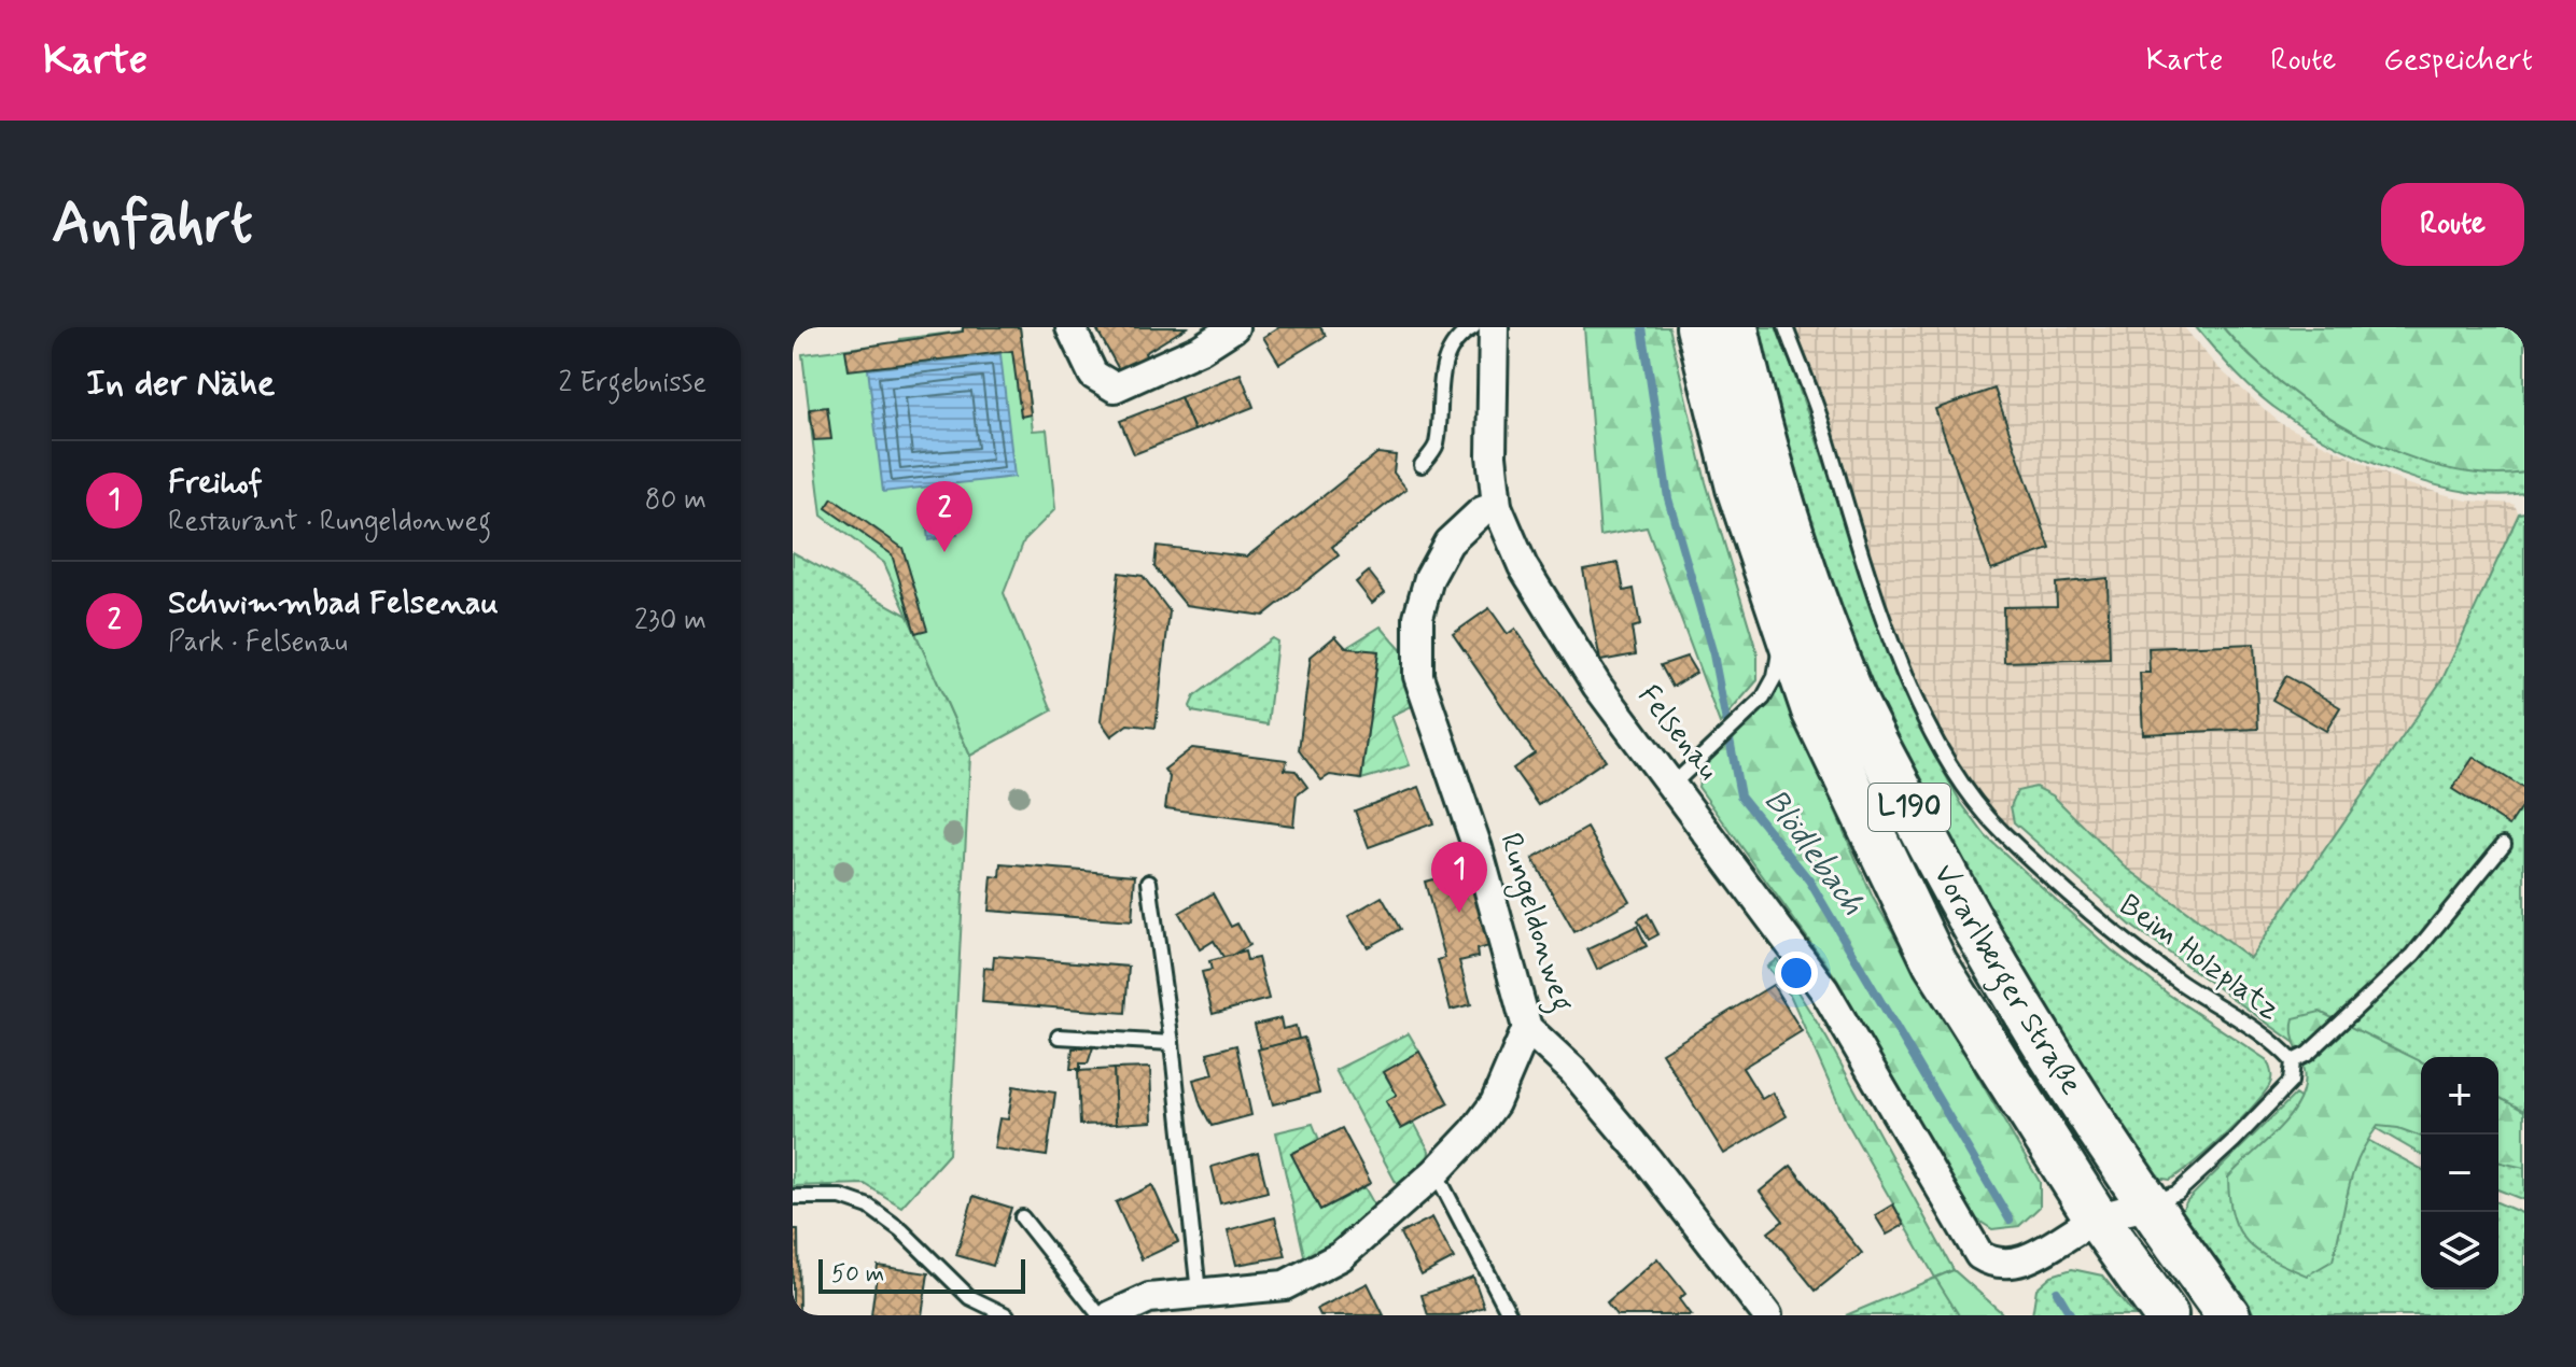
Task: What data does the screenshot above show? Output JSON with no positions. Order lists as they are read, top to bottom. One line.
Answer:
{"streets":{"main road":["L190","Vorarlberger Straße"],"street":["Felsenau","Rungeldonweg"],"lane":["Beim Holzplatz"]},"crossings":[["Felsenau","Rungeldonweg"],["Felsenau","Beim Holzplatz"],["Felsenau","Vorarlberger Straße"],["Beim Holzplatz","Vorarlberger Straße"]],"water":["Blödlebach"],"scale_bar":"50 m","page":{"header":"Karte","nav":["Karte","Route","Gespeichert"],"buttons":"Route","title":"Anfahrt","heading":["In der Nähe","2 Ergebnisse"],"list":[{"mark":"1","name":"Freihof","note":"Restaurant · Rungeldonweg","value":"80 m"},{"mark":"2","name":"Schwimmbad Felsenau","note":"Park · Felsenau","value":"230 m"}],"pins":["2","1"],"map_buttons":["+","−"],"scale":"50 m"}}
